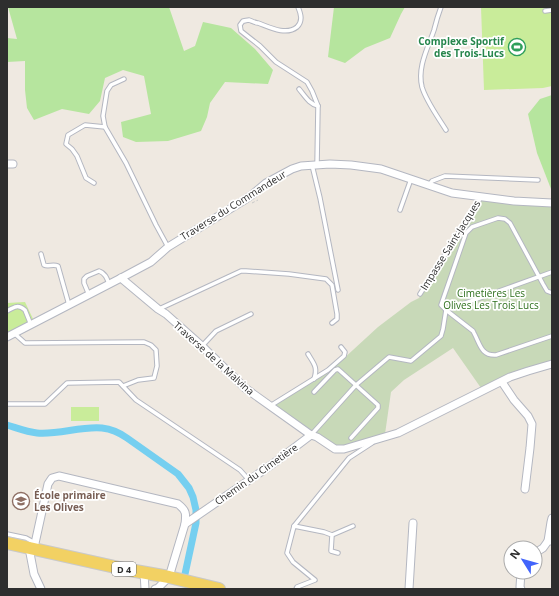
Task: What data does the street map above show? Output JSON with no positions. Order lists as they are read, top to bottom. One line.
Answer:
{"streets":{"main road":["D 4"],"street":["Traverse du Commandeur","Traverse de la Malvina","Chemin du Cimetière"],"lane":["Impasse Saint-Jacques"]},"crossings":[["Traverse du Commandeur","Impasse Saint-Jacques"],["Traverse du Commandeur","Traverse de la Malvina"],["Traverse de la Malvina","Chemin du Cimetière"]],"parks":["Cimetières Les Olives Les Trois Lucs"],"places":{"sports":["Complexe Sportif des Trois-Lucs"],"school or university":["École primaire Les Olives"]},"north":"top left"}
